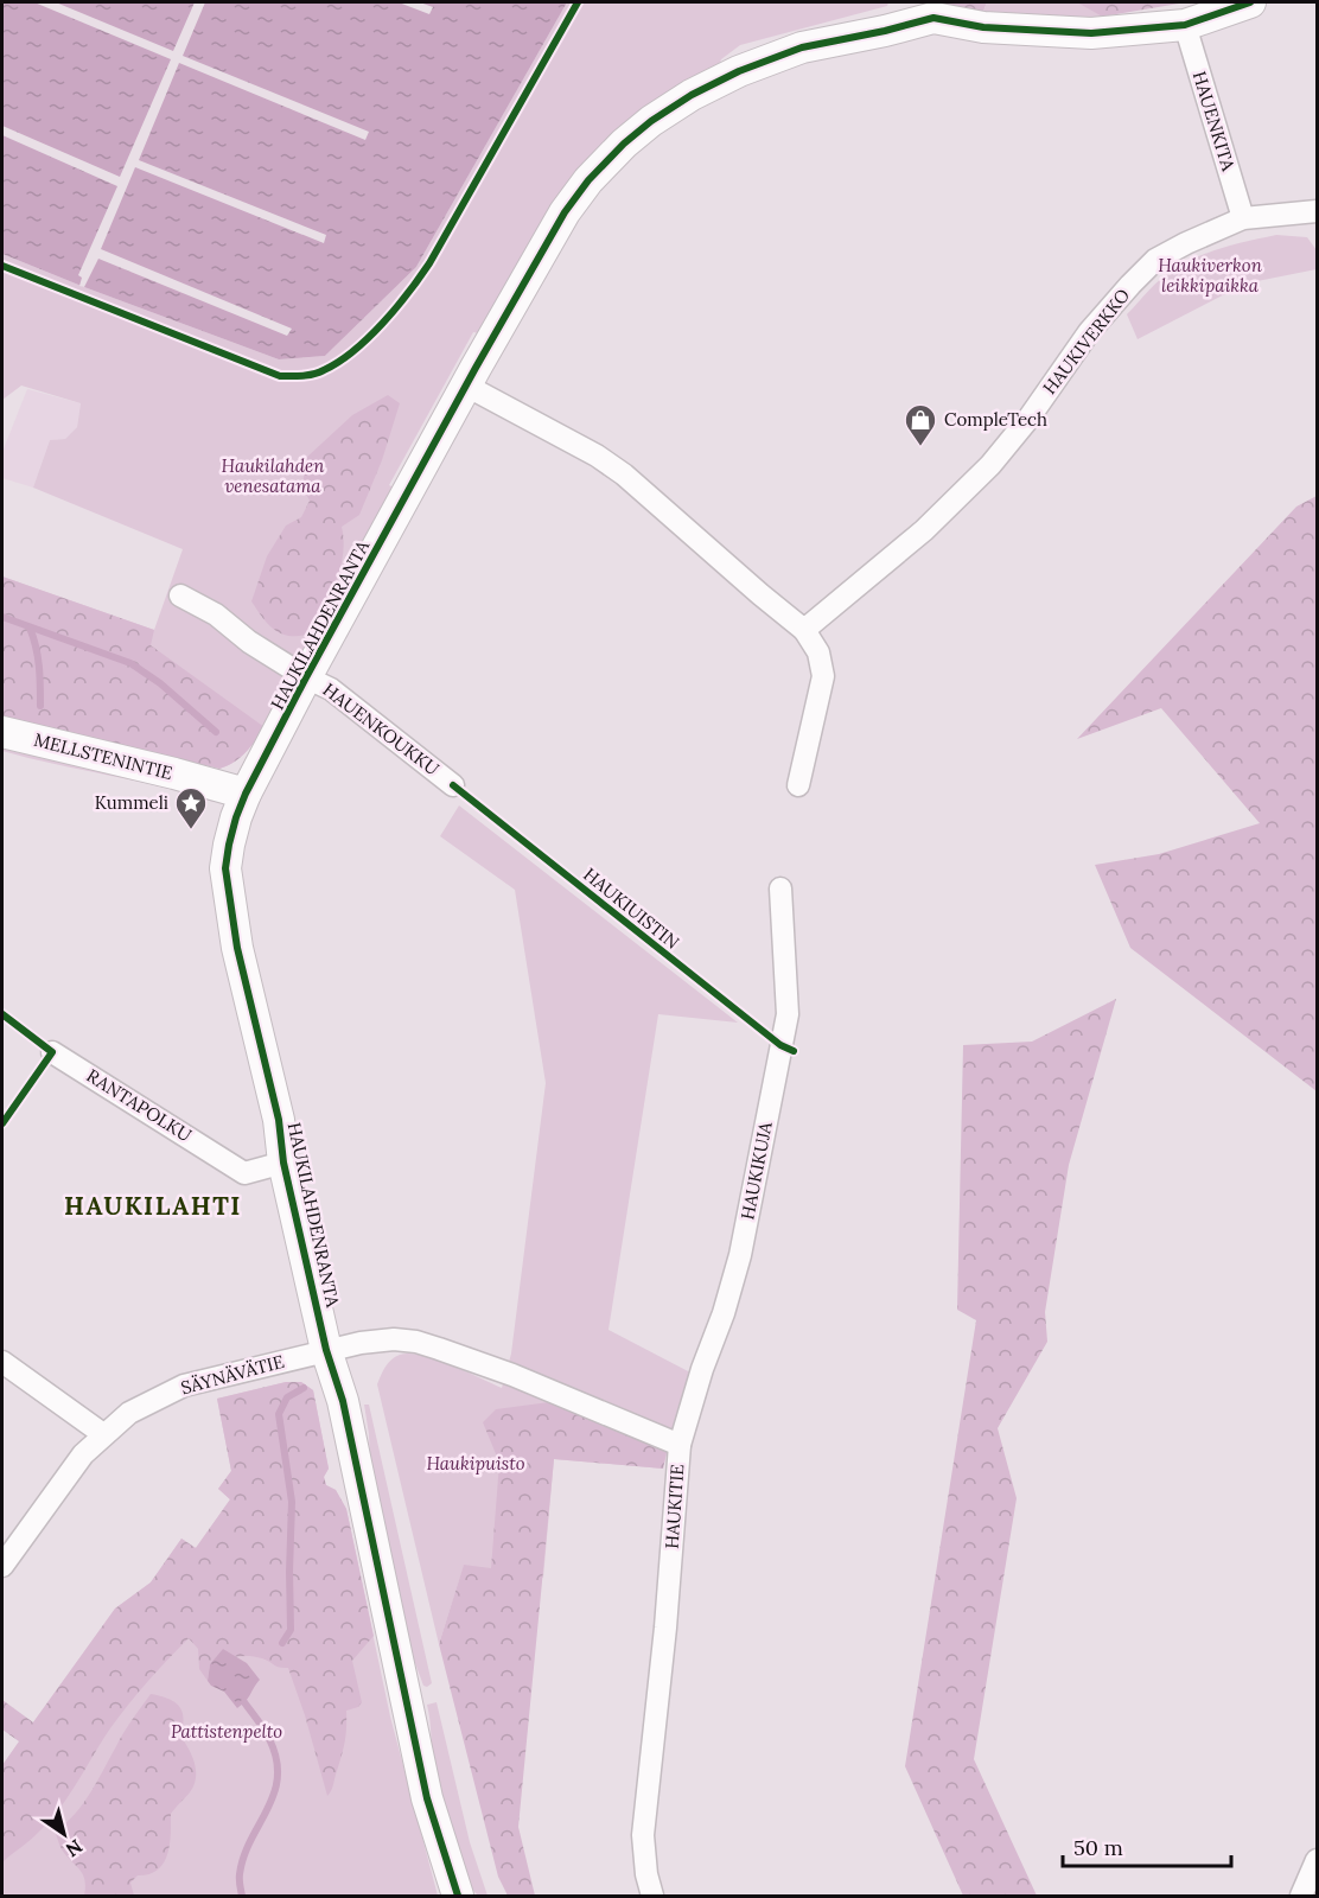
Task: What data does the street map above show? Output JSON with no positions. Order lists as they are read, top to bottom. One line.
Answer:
{"streets":{"street":["HAUENKITA","HAUKIVERKKO","HAUKILAHDENRANTA","HAUENKOUKKU","MELLSTENINTIE","RANTAPOLKU","HAUKIKUJA","SÄYNÄVÄTIE","HAUKITIE"],"cycle path":["HAUKIUISTIN"]},"crossings":[["HAUENKITA","HAUKIVERKKO"],["HAUENKITA","HAUKILAHDENRANTA"],["HAUKILAHDENRANTA","HAUENKOUKKU"],["HAUKILAHDENRANTA","MELLSTENINTIE"],["HAUKILAHDENRANTA","RANTAPOLKU"],["HAUKILAHDENRANTA","SÄYNÄVÄTIE"],["HAUKILAHDENRANTA","HAUKITIE"],["HAUKIKUJA","HAUKITIE"],["SÄYNÄVÄTIE","HAUKITIE"]],"districts":["HAUKILAHTI"],"parks":["Haukiverkon leikkipaikka","Haukilahden venesatama","Haukipuisto","Pattistenpelto"],"places":{"shop":["CompleTech"],"place":["Kummeli"]},"scale_bar":"50 m","north":"bottom right"}
